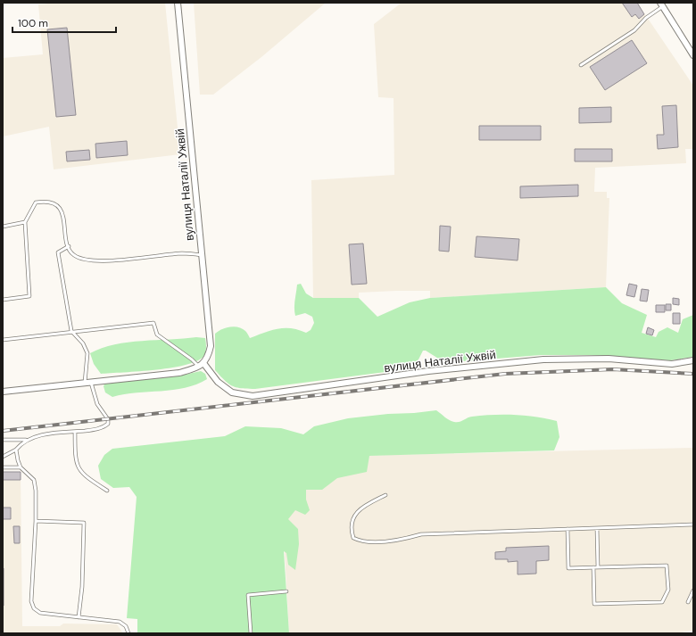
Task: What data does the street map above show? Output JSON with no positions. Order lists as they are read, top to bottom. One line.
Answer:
{"streets":{"street":["вулиця Наталії Ужвій"]},"scale_bar":"100 m"}
